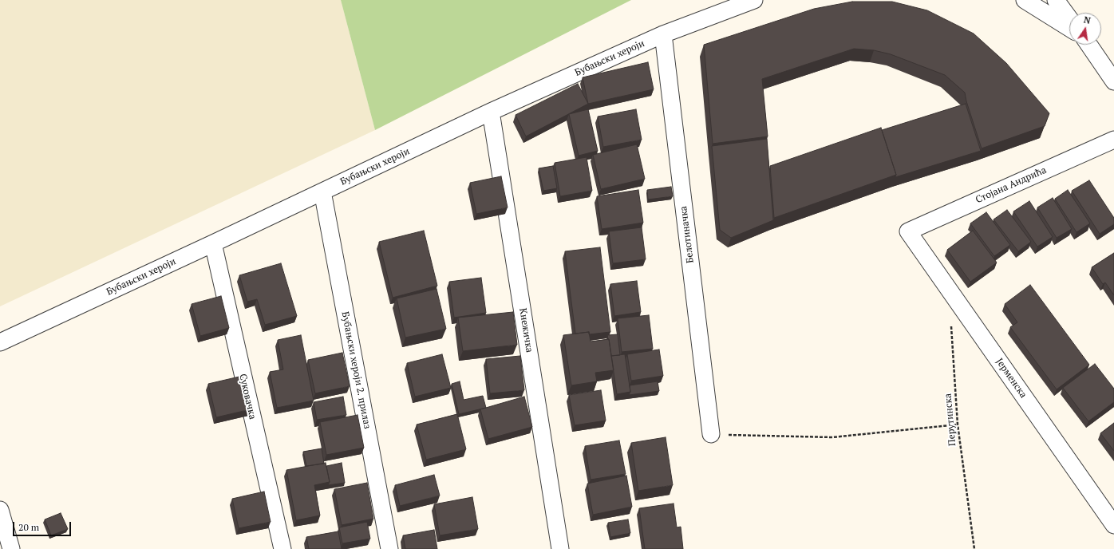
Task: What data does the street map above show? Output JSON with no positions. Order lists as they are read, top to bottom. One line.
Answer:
{"streets":{"street":["Бубањски хероји","Стојана Андрића","Белотиначка","Кнежичка","Бубањски хероји 2. прилаз","Јерменска","Суковачка"],"path":["Перутинска"]},"crossings":[["Бубањски хероји","Белотиначка"],["Бубањски хероји","Кнежичка"],["Бубањски хероји","Бубањски хероји 2. прилаз"],["Бубањски хероји","Суковачка"],["Стојана Андрића","Јерменска"]],"scale_bar":"20 m","north":"top"}
